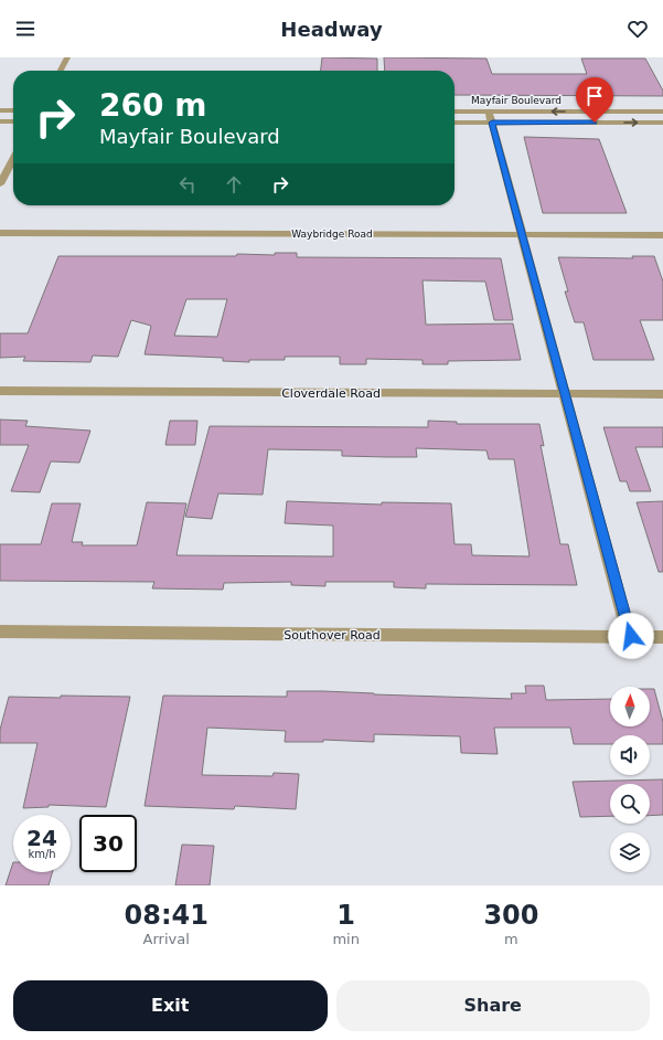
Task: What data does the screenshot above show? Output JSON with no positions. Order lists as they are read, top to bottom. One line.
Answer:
{"streets":{"street":["Mayfair Boulevard","Waybridge Road","Cloverdale Road","Southover Road"]},"north":"top","page":{"header":"Headway","turn":["260 m","Mayfair Boulevard"],"speed":"24 km/h","limit":"30","eta":["08:41","Arrival","1","min","300","m"],"buttons":["Exit","Share"]}}
